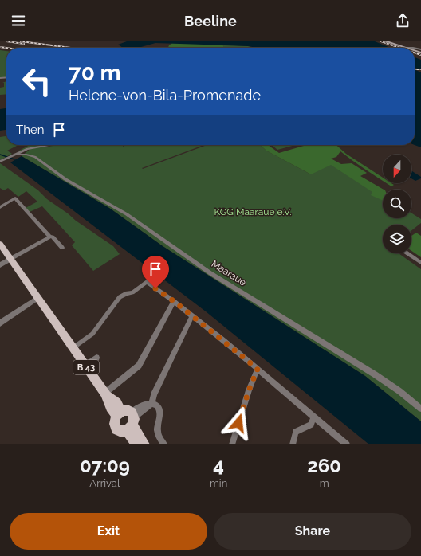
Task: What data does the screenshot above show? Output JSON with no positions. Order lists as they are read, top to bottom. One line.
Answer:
{"streets":{"main road":["B 43"],"street":["Maaraue"]},"parks":["KGG Maaraue e.V."],"north":"bottom","page":{"header":"Beeline","turn":["70 m","Helene-von-Bila-Promenade"],"then":"Then","eta":["07:09","Arrival","4","min","260","m"],"buttons":["Exit","Share"]}}
